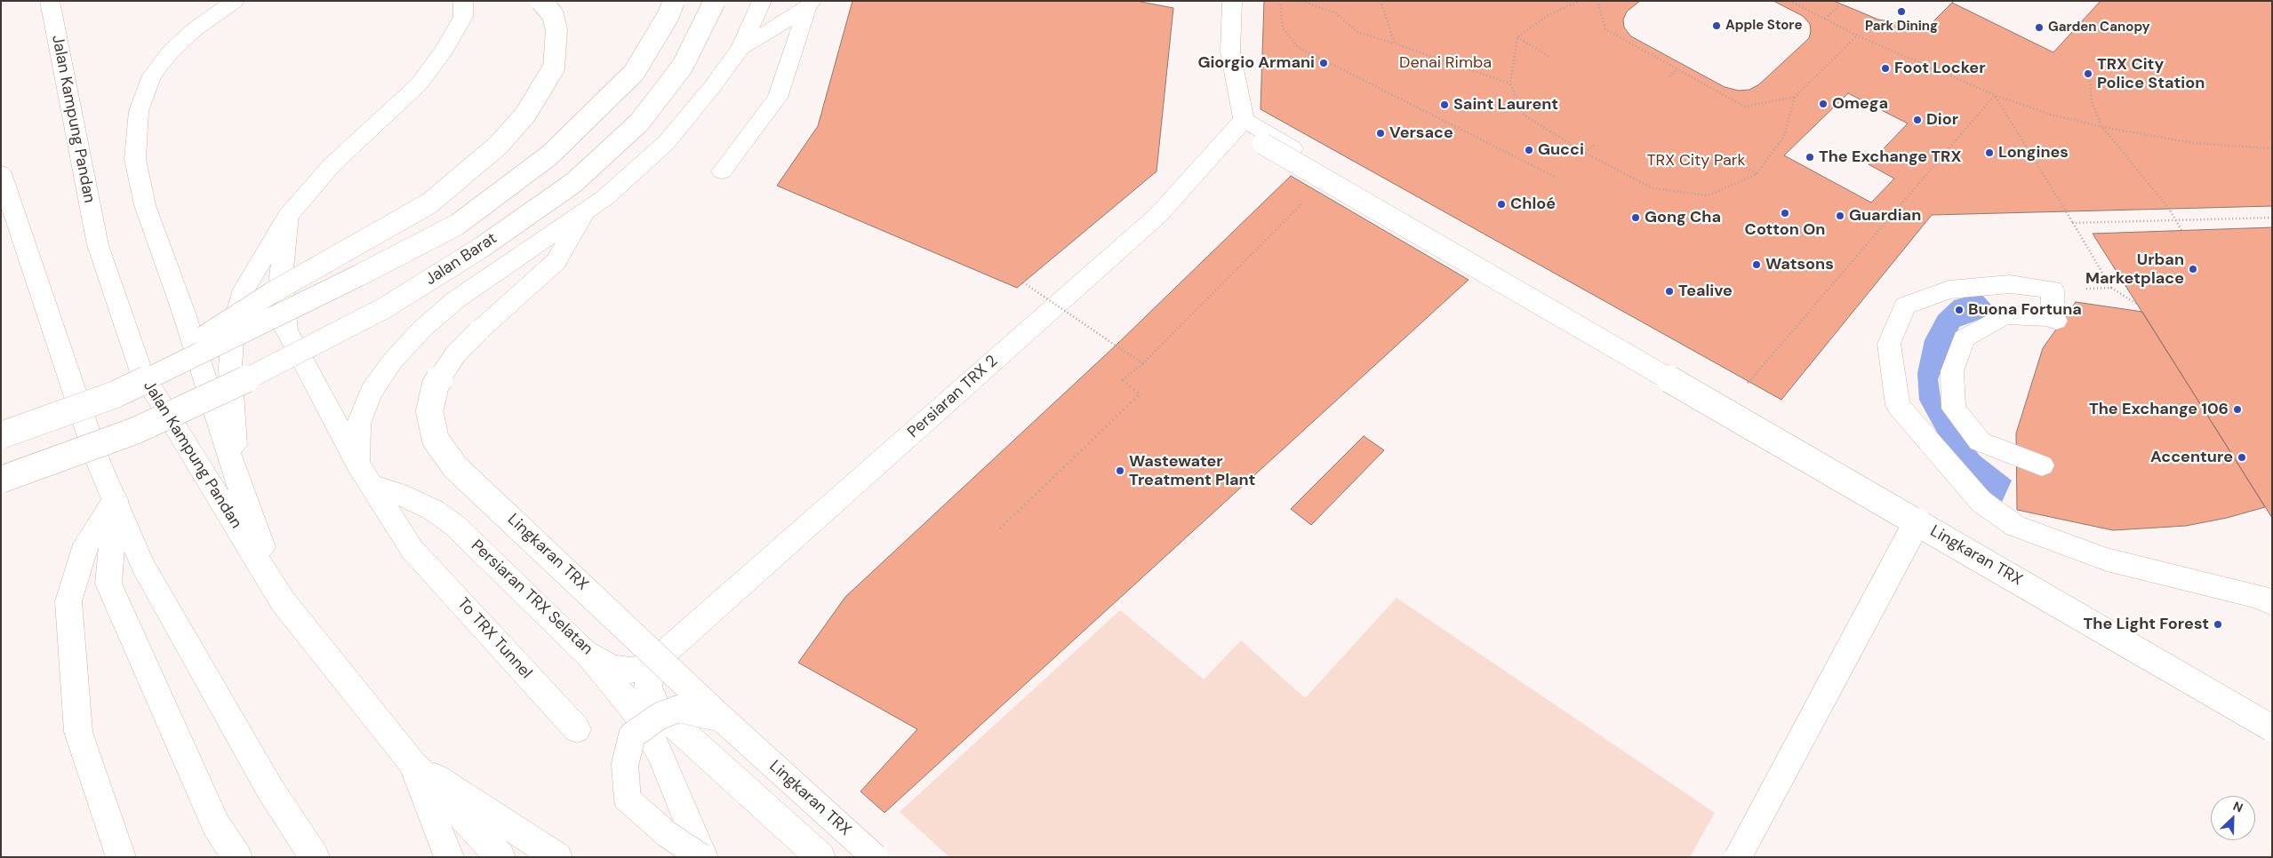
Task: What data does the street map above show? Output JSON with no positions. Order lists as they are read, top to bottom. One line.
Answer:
{"streets":{"main road":["Jalan Kampung Pandan","Jalan Barat","Persiaran TRX 2","Lingkaran TRX","Persiaran TRX Selatan","To TRX Tunnel"]},"crossings":[["Persiaran TRX 2","Persiaran TRX Selatan"],["Persiaran TRX Selatan","To TRX Tunnel"]],"parks":["Denai Rimba","TRX City Park"],"places":["Park Dining","Apple Store","Garden Canopy","Giorgio Armani","Foot Locker","TRX City Police Station","Omega","Saint Laurent","Dior","Versace","Gucci","Longines","The Exchange TRX","Chloé","Cotton On","Guardian","Gong Cha","Watsons","Urban Marketplace","Tealive","Buona Fortuna","The Exchange 106","Accenture","Wastewater Treatment Plant","The Light Forest"],"north":"top right"}
